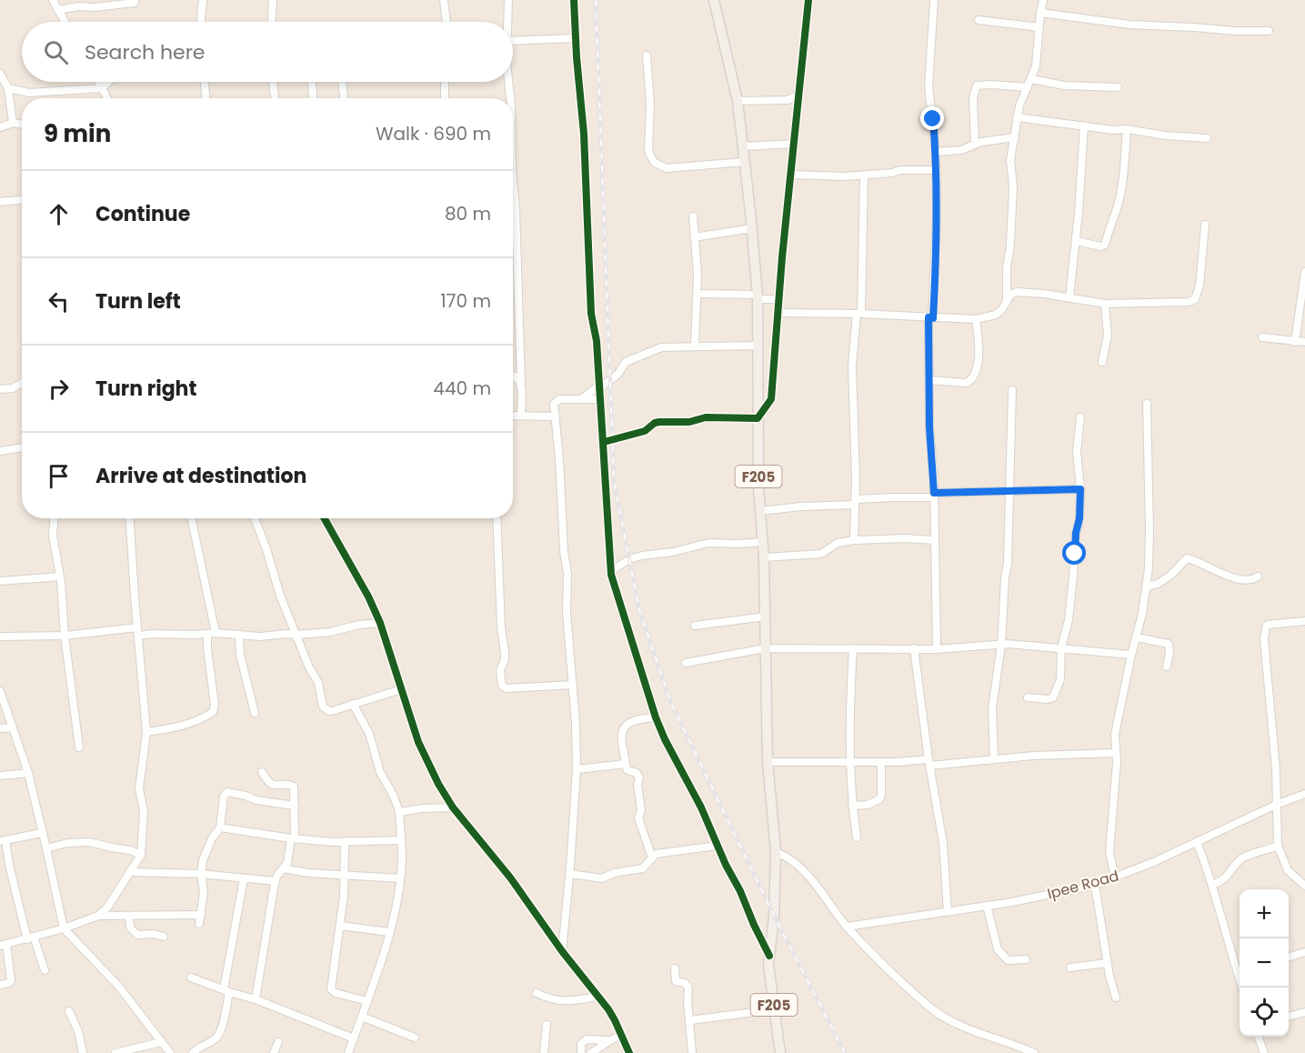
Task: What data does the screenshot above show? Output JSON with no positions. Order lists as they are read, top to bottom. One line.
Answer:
{"streets":{"main road":["F205"],"street":["Ipee Road"]},"page":{"search":"Search here","heading":["9 min","Walk · 690 m"],"list":[["Continue","80 m"],["Turn left","170 m"],["Turn right","440 m"],"Arrive at destination"],"map_buttons":["+","−"]}}
